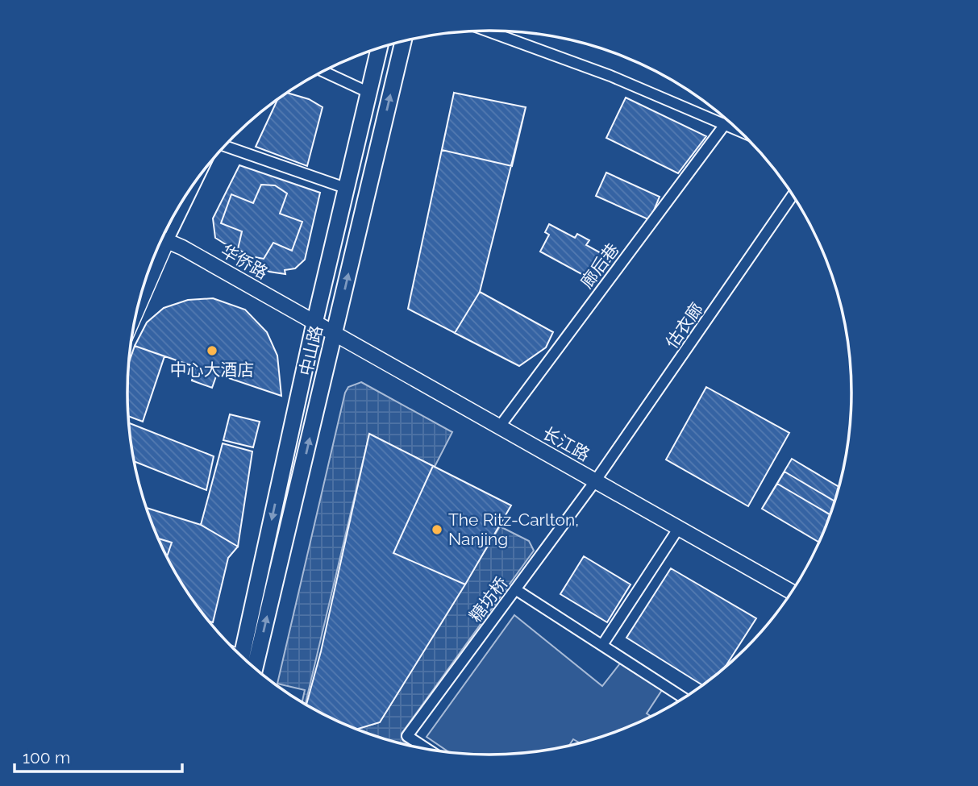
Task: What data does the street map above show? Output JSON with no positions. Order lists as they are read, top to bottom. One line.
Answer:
{"streets":{"main road":["华侨路","中山路","长江路"],"street":["廊后巷","估衣廊","糖坊桥"]},"crossings":[["华侨路","中山路"],["华侨路","长江路"],["廊后巷","长江路"],["估衣廊","长江路"],["估衣廊","糖坊桥"],["中山路","长江路"],["长江路","糖坊桥"]],"places":["中心大酒店","The Ritz-Carlton, Nanjing"],"scale_bar":"100 m"}
